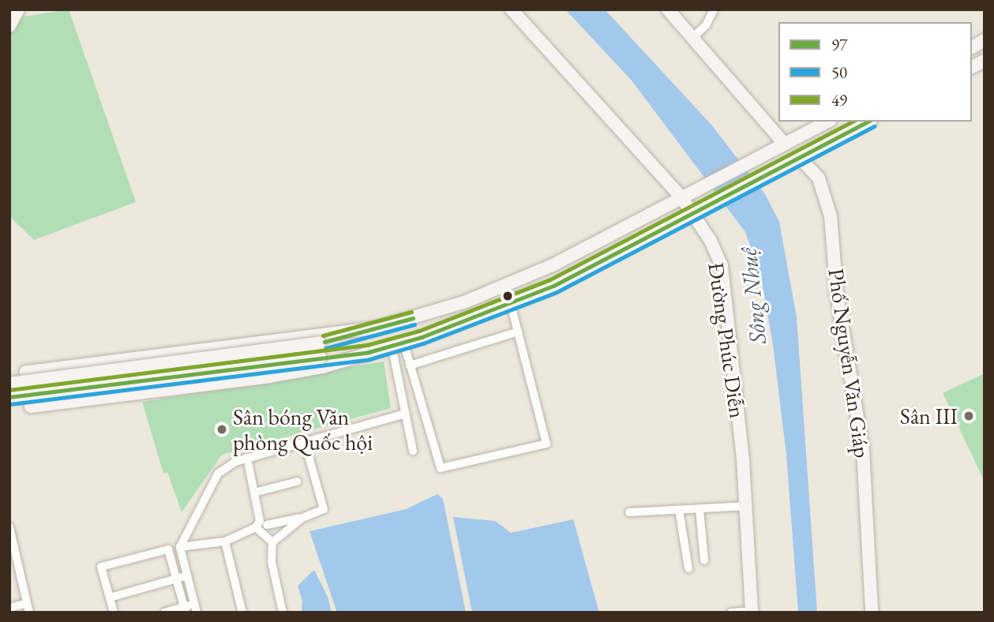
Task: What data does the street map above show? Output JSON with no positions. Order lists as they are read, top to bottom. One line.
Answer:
{"streets":{"main road":["Đường Phúc Diễn","Phố Nguyễn Văn Giáp"]},"water":["Sông Nhuệ"],"places":["Sân III","Sân bóng Văn phòng Quốc hội"],"lines":["transit line 97","transit line 49","transit line 50"],"legend":["97","50","49"]}
